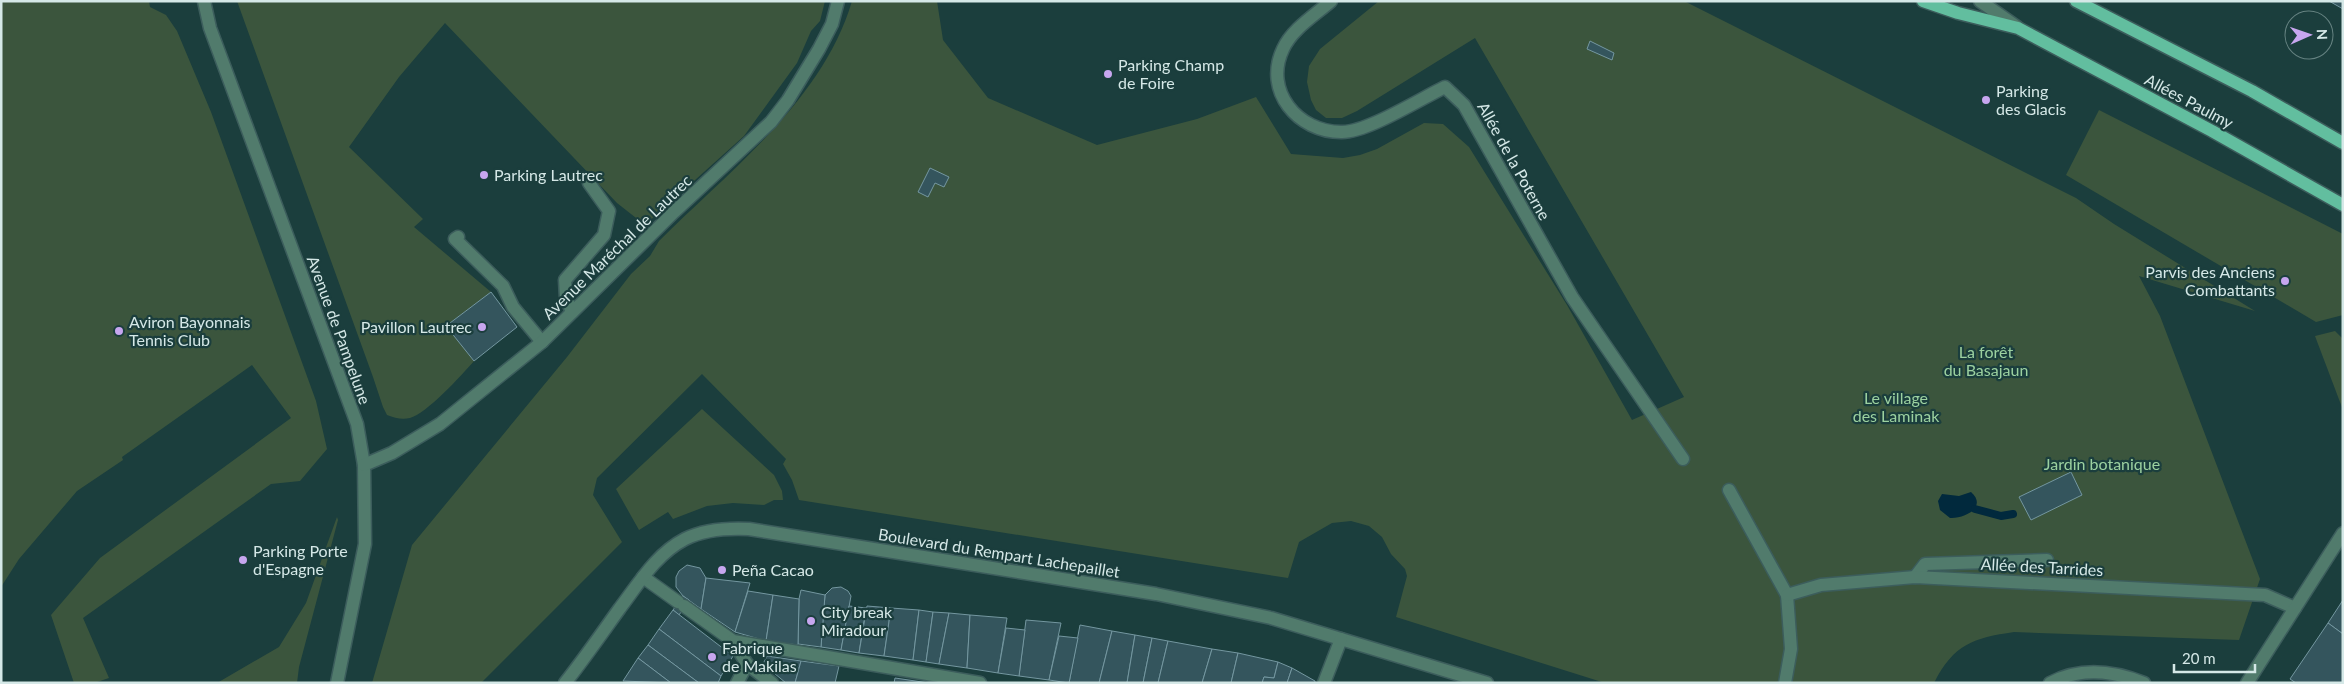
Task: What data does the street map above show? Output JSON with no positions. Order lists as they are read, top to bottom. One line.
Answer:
{"streets":{"main road":["Allées Paulmy"],"street":["Allée de la Poterne","Avenue Maréchal de Lautrec","Avenue de Pampelune","Boulevard du Rempart Lachepaillet","Allée des Tarrides"]},"crossings":[["Avenue Maréchal de Lautrec","Avenue de Pampelune"]],"parks":["La forêt du Basajaun","Le village des Laminak","Jardin botanique"],"places":["Parking Champ de Foire","Parking des Glacis","Parking Lautrec","Parvis des Anciens Combattants","Pavillon Lautrec","Aviron Bayonnais Tennis Club","Parking Porte d'Espagne","Peña Cacao","City break Miradour","Fabrique de Makilas"],"scale_bar":"20 m","north":"right"}
